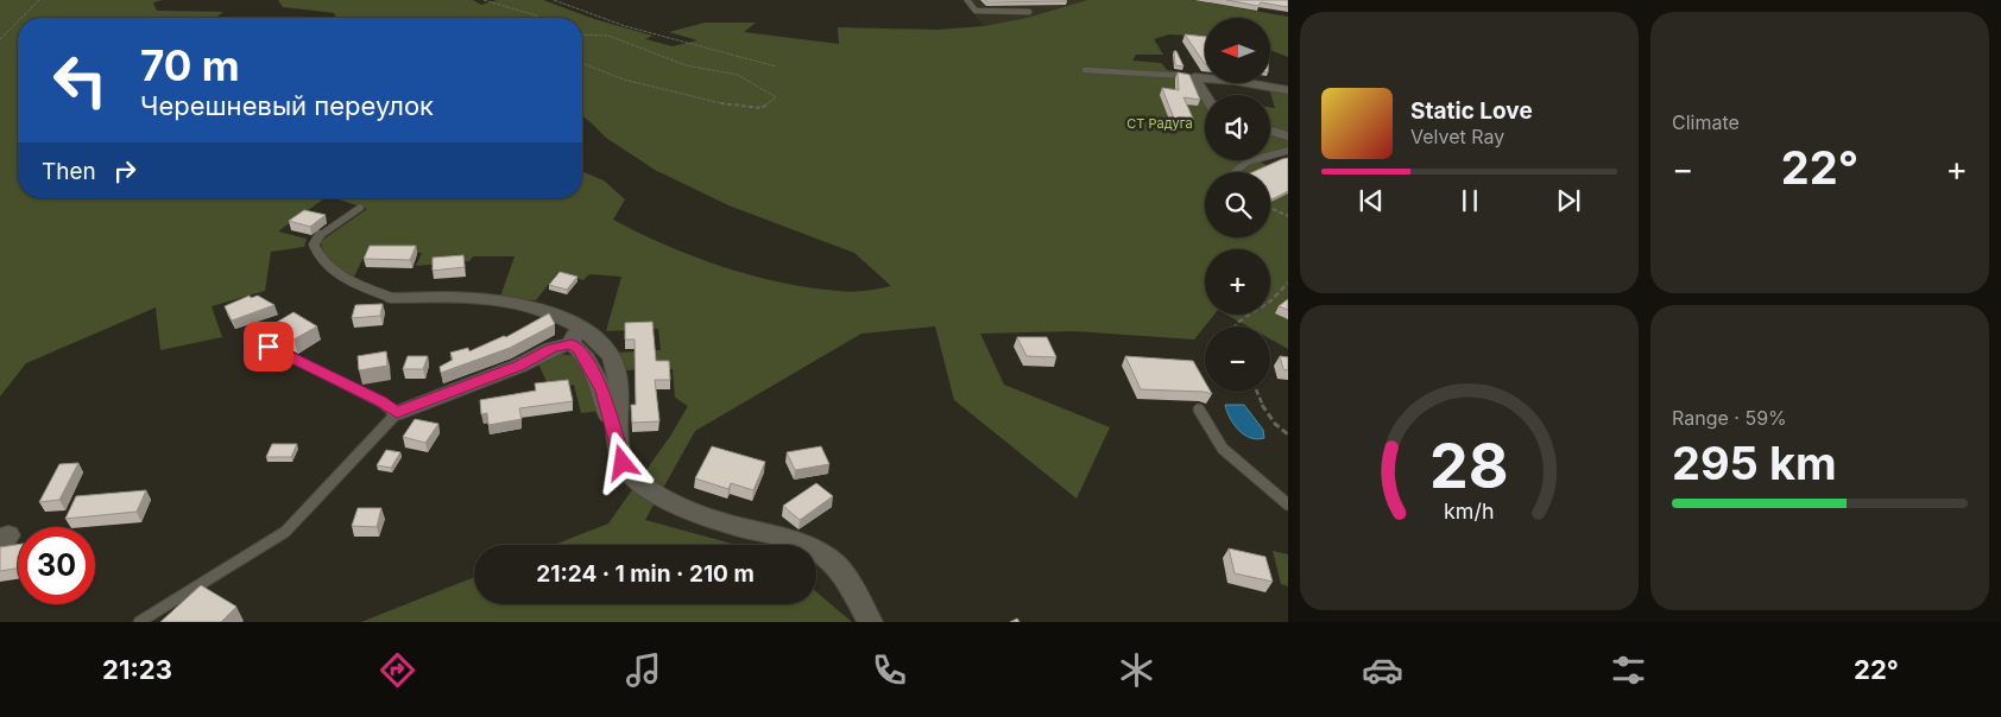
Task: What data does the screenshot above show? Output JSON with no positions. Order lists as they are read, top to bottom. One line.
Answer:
{"parks":["СТ Радуга"],"north":"left","page":{"tile":["Climate",["Range · 59%","295 km"]],"map_buttons":["+","−"],"turn":["70 m","Черешневый переулок"],"song":["Static Love","Velvet Ray"],"then":"Then","heat":["−","22°","+"],"limit":"30","trip":"21:24 · 1 min · 210 m","tabs":["21:23","22°"],"gauge":["28","km/h"]}}
